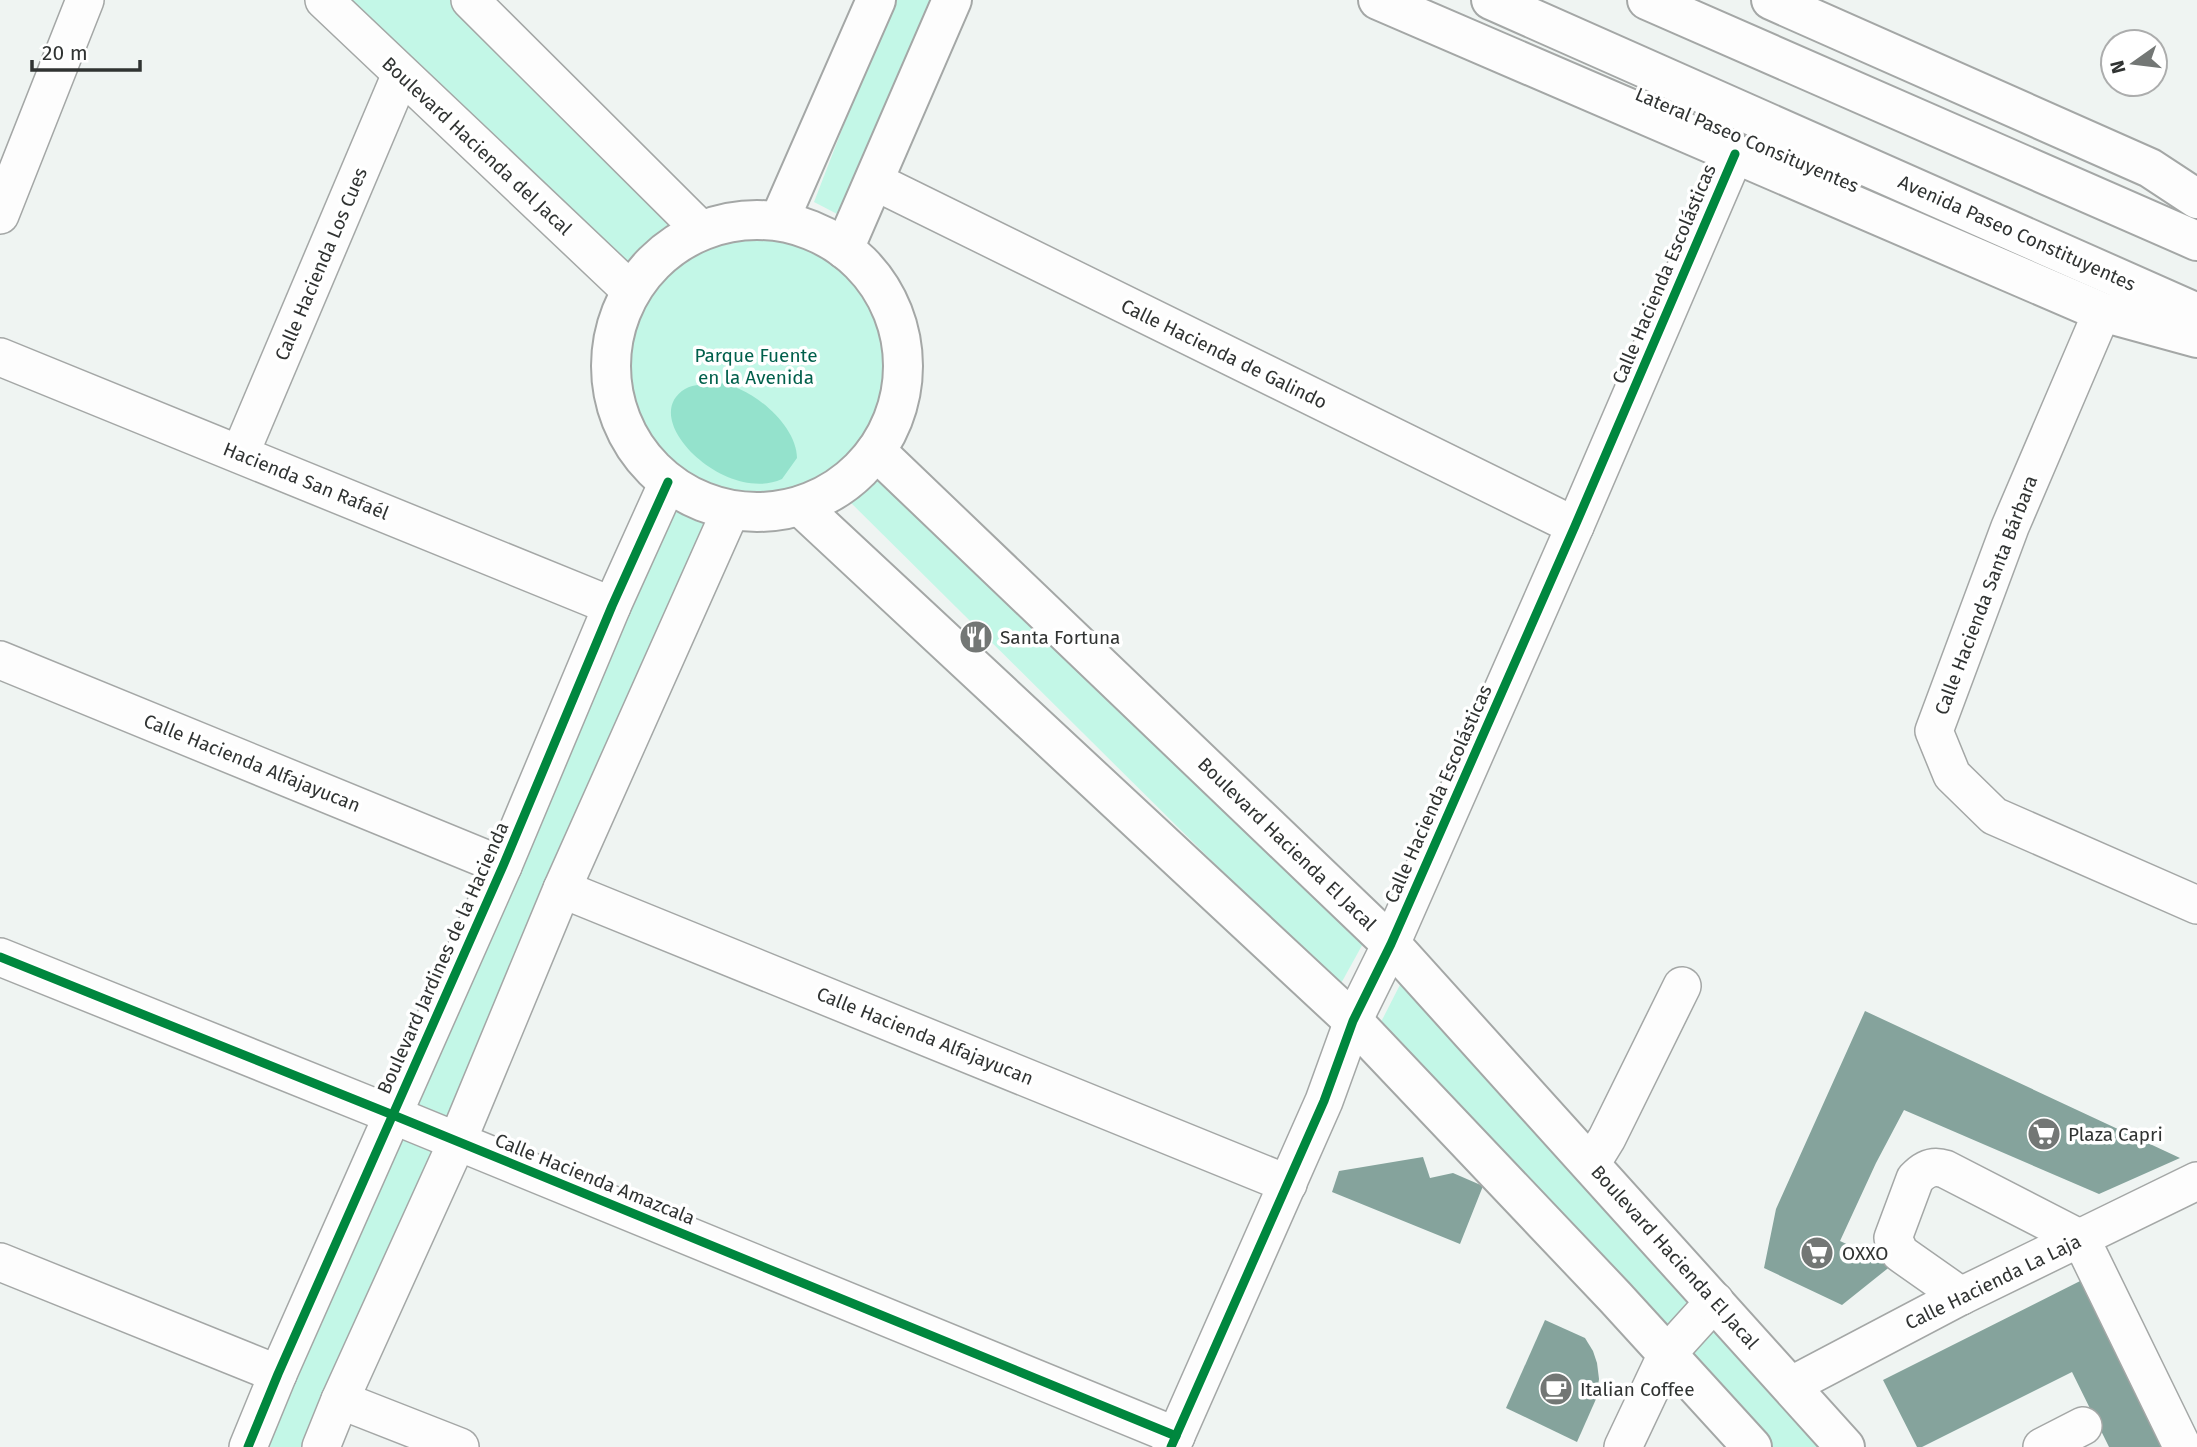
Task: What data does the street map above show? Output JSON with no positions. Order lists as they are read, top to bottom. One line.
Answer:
{"streets":{"main road":["Lateral Paseo Consituyentes","Avenida Paseo Constituyentes","Boulevard Hacienda El Jacal"],"street":["Boulevard Hacienda del Jacal","Calle Hacienda Los Cues","Calle Hacienda Escolásticas","Calle Hacienda de Galindo","Hacienda San Rafaél","Calle Hacienda Santa Bárbara","Calle Hacienda Alfajayucan","Boulevard Jardines de la Hacienda","Calle Hacienda Amazcala","Calle Hacienda La Laja"]},"crossings":[["Lateral Paseo Consituyentes","Calle Hacienda Escolásticas"],["Lateral Paseo Consituyentes","Calle Hacienda Santa Bárbara"],["Boulevard Hacienda del Jacal","Calle Hacienda Los Cues"],["Calle Hacienda Los Cues","Hacienda San Rafaél"],["Calle Hacienda Escolásticas","Calle Hacienda de Galindo"],["Calle Hacienda Escolásticas","Calle Hacienda Alfajayucan"],["Calle Hacienda Escolásticas","Boulevard Hacienda El Jacal"],["Calle Hacienda Escolásticas","Calle Hacienda Amazcala"],["Hacienda San Rafaél","Boulevard Jardines de la Hacienda"],["Calle Hacienda Alfajayucan","Boulevard Jardines de la Hacienda"],["Boulevard Hacienda El Jacal","Calle Hacienda La Laja"],["Boulevard Jardines de la Hacienda","Calle Hacienda Amazcala"]],"parks":["Parque Fuente en la Avenida"],"places":{"restaurant":["Santa Fortuna"],"supermarket":["Plaza Capri","OXXO"],"cafe":["Italian Coffee"]},"scale_bar":"20 m","north":"left"}
